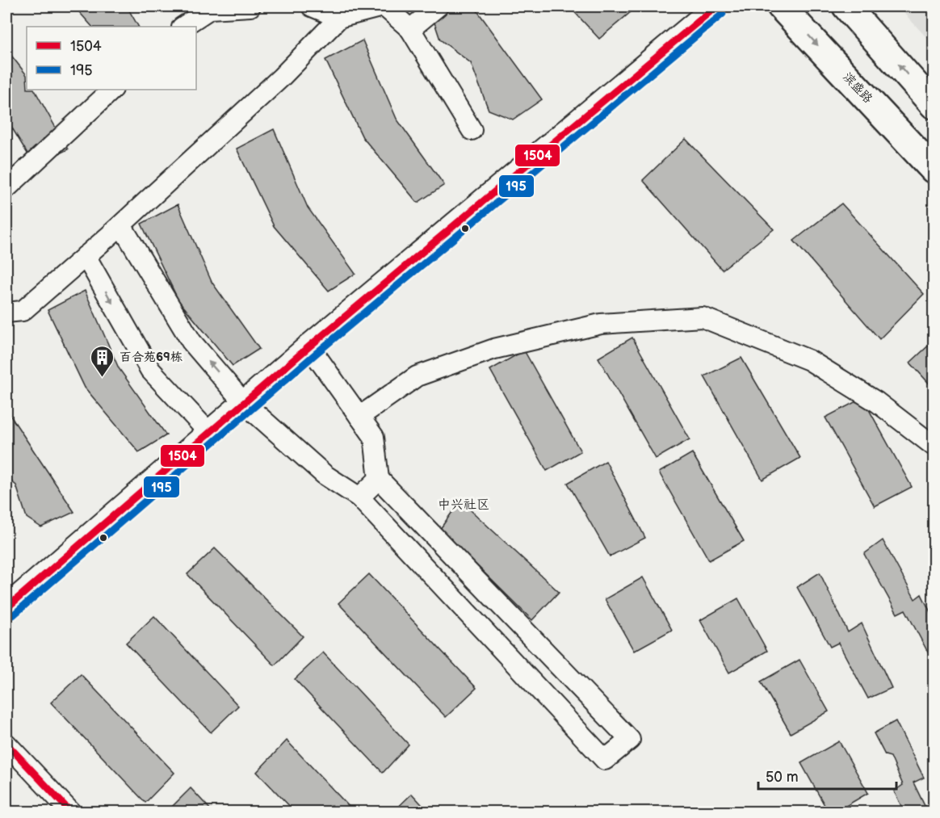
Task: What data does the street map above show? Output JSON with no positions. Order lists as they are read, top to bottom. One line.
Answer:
{"streets":{"main road":["滨盛路"]},"districts":["中兴社区"],"places":{"building":["百合苑69栋"]},"lines":["transit line 1504","transit line 195"],"legend":["1504","195"],"scale_bar":"50 m"}
